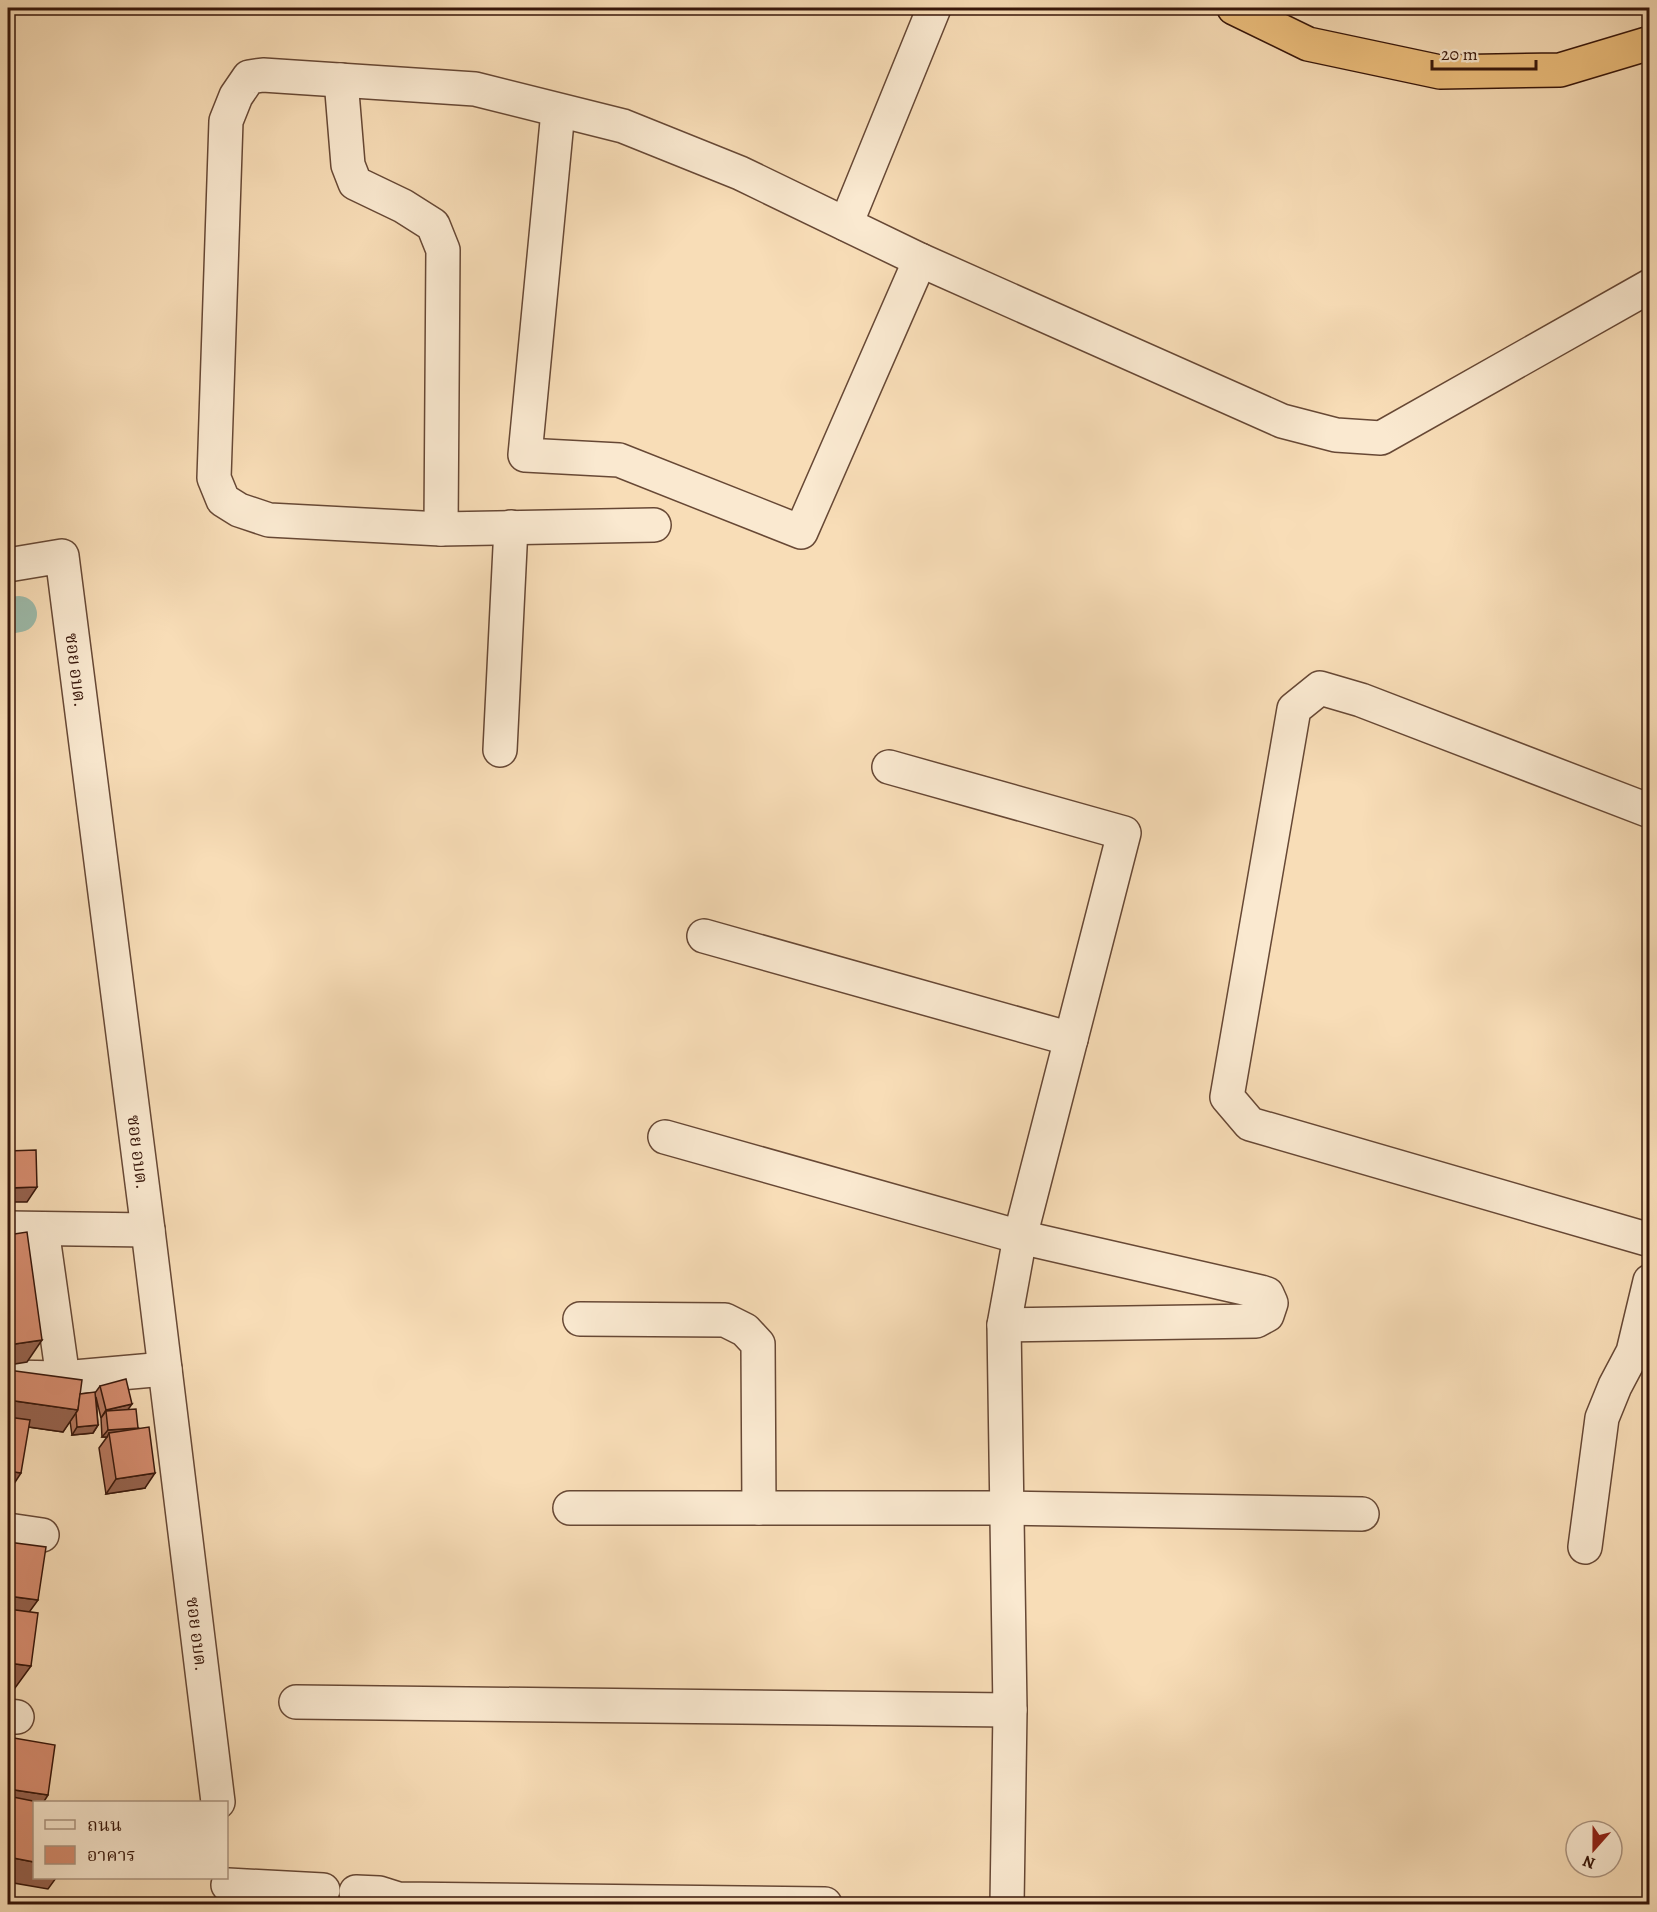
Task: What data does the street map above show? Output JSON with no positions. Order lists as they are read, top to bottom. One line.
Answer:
{"streets":{"street":["ซอย อบต."]},"legend":["ถนน","อาคาร"],"scale_bar":"20 m","north":"bottom"}
